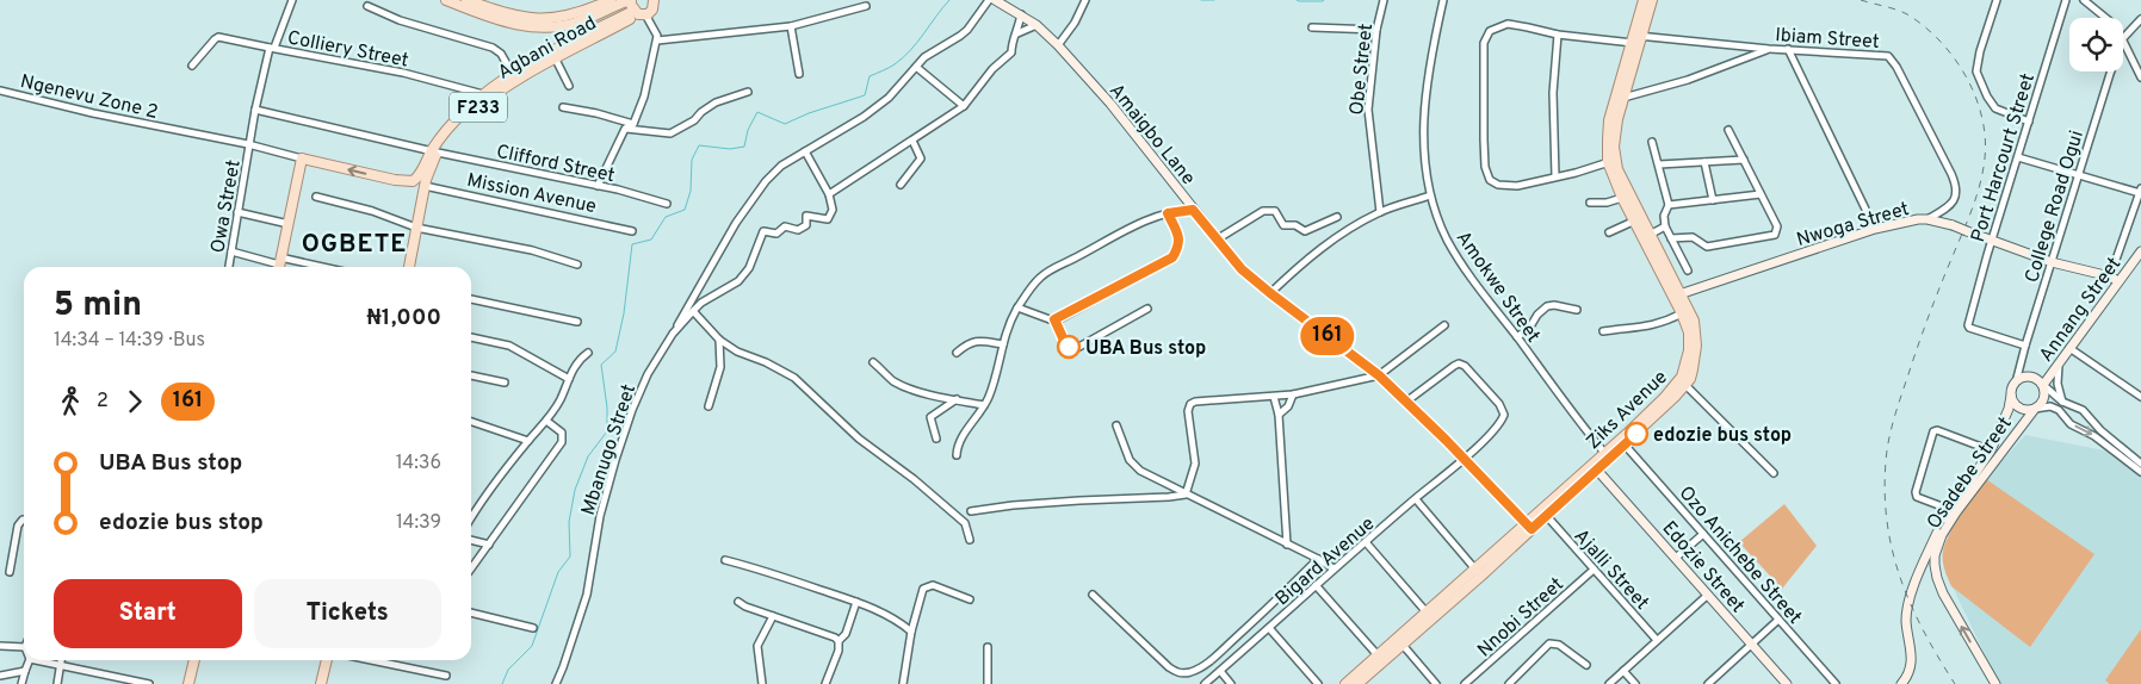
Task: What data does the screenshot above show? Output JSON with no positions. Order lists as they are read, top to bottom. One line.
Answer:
{"streets":{"main road":["Agbani Road","F233","Amaigbo Lane","Nwoga Street","Annang Street","Ziks Avenue","Osadebe Street","Edozie Street"],"street":["Ibiam Street","Colliery Street","Obe Street","Ngenevu Zone 2","Port Harcourt Street","Clifford Street","Mission Avenue","Owa Street","College Road Ogui","Amokwe Street","Mbanugo Street","Ozo Anichebe Street","Bigard Avenue","Ajalli Street","Nnobi Street"]},"crossings":[["Ibiam Street","Nwoga Street"],["Ibiam Street","Ziks Avenue"],["Agbani Road","Colliery Street"],["Agbani Road","Clifford Street"],["Agbani Road","Mission Avenue"],["Colliery Street","Ngenevu Zone 2"],["Colliery Street","Clifford Street"],["Colliery Street","Owa Street"],["Ngenevu Zone 2","Owa Street"],["Amaigbo Lane","Ziks Avenue"],["Amaigbo Lane","Bigard Avenue"],["Port Harcourt Street","College Road Ogui"],["Port Harcourt Street","Nwoga Street"],["College Road Ogui","Nwoga Street"],["College Road Ogui","Annang Street"],["College Road Ogui","Osadebe Street"],["Nwoga Street","Annang Street"],["Nwoga Street","Ziks Avenue"],["Amokwe Street","Ziks Avenue"],["Annang Street","Osadebe Street"],["Ziks Avenue","Ozo Anichebe Street"],["Ziks Avenue","Edozie Street"],["Ziks Avenue","Ajalli Street"],["Ajalli Street","Nnobi Street"]],"districts":["OGBETE"],"places":["UBA Bus stop","edozie bus stop"],"lines":["bus line 161"],"page":{"on_map":"161","heading":["5 min","14:34 – 14:39 · Bus","₦1,000"],"legs":["2","161"],"list":[{"name":"UBA Bus stop","value":"14:36"},{"name":"edozie bus stop","value":"14:39"}],"buttons":["Start","Tickets"]}}
